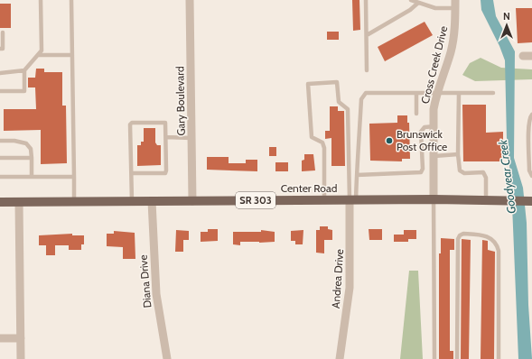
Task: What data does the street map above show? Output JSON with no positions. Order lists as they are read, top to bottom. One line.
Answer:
{"streets":{"main road":["Center Road","SR 303"],"street":["Cross Creek Drive","Gary Boulevard","Andrea Drive","Diana Drive"]},"crossings":[["Cross Creek Drive","Center Road"],["Gary Boulevard","Center Road"],["Center Road","Andrea Drive"],["Center Road","Diana Drive"]],"water":["Goodyear Creek"],"places":["Brunswick Post Office"],"north":"top"}
